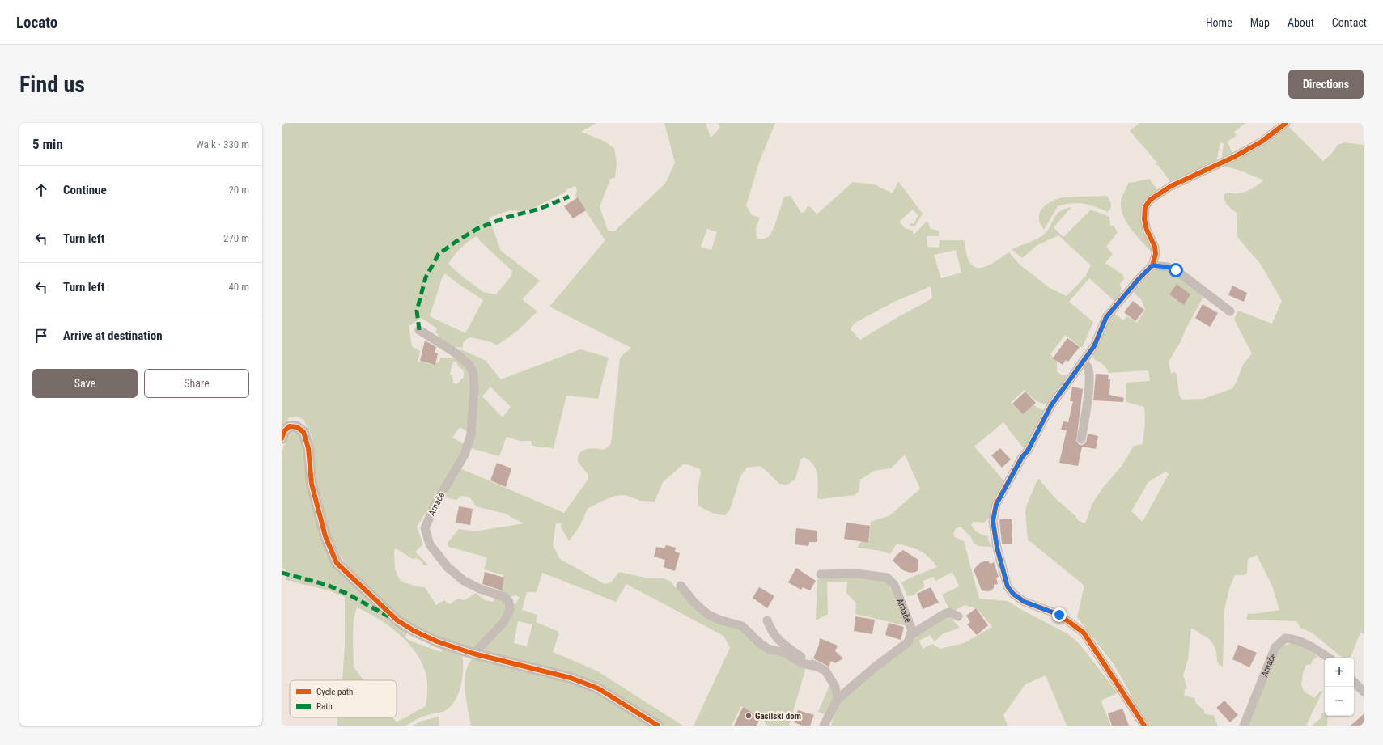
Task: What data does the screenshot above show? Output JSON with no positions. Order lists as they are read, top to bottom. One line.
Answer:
{"streets":{"street":["Arnače"]},"places":["Gasilski dom"],"legend":["Cycle path","Path"],"page":{"header":"Locato","nav":["Home","Map","About","Contact"],"buttons":["Directions",["Save","Share"]],"title":"Find us","heading":["5 min","Walk · 330 m"],"list":[["Continue","20 m"],["Turn left","270 m"],["Turn left","40 m"],"Arrive at destination"],"map_buttons":["+","−"]}}
